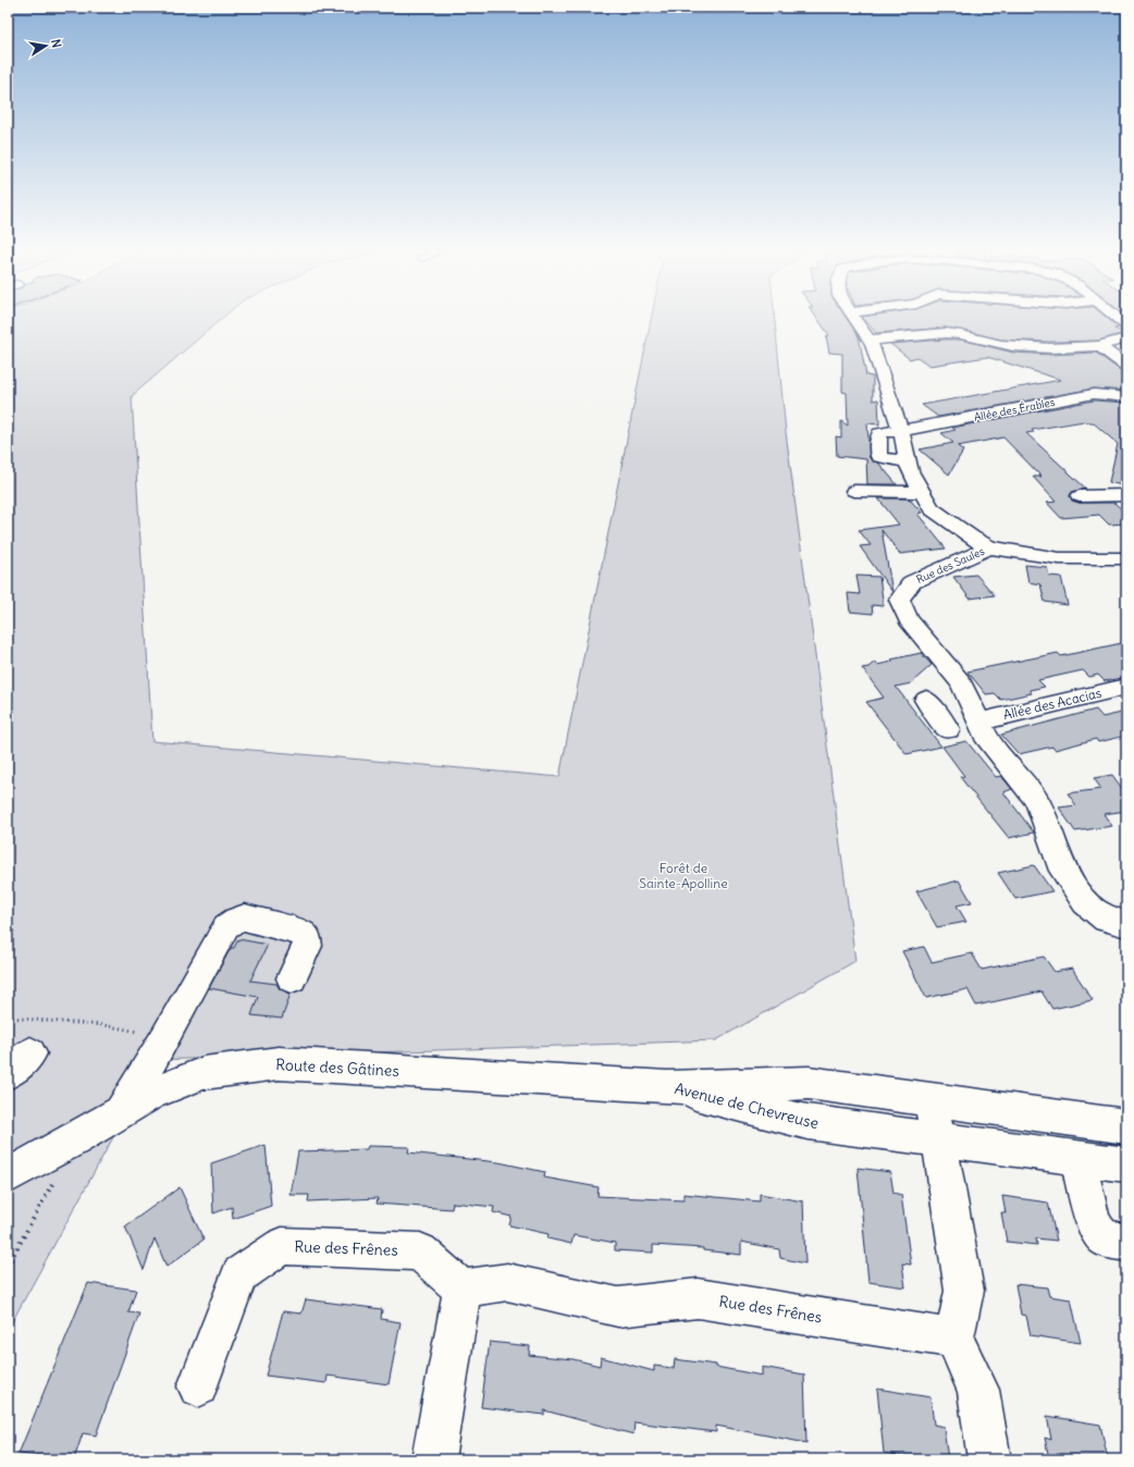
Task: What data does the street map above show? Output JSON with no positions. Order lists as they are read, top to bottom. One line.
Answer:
{"streets":{"street":["Allée des Érables","Rue des Saules","Allée des Acacias","Route des Gâtines","Avenue de Chevreuse","Rue des Frênes"]},"crossings":[["Allée des Érables","Rue des Saules"],["Rue des Saules","Allée des Acacias"],["Route des Gâtines","Avenue de Chevreuse"]],"parks":["Forêt de Sainte-Apolline"],"north":"right"}
